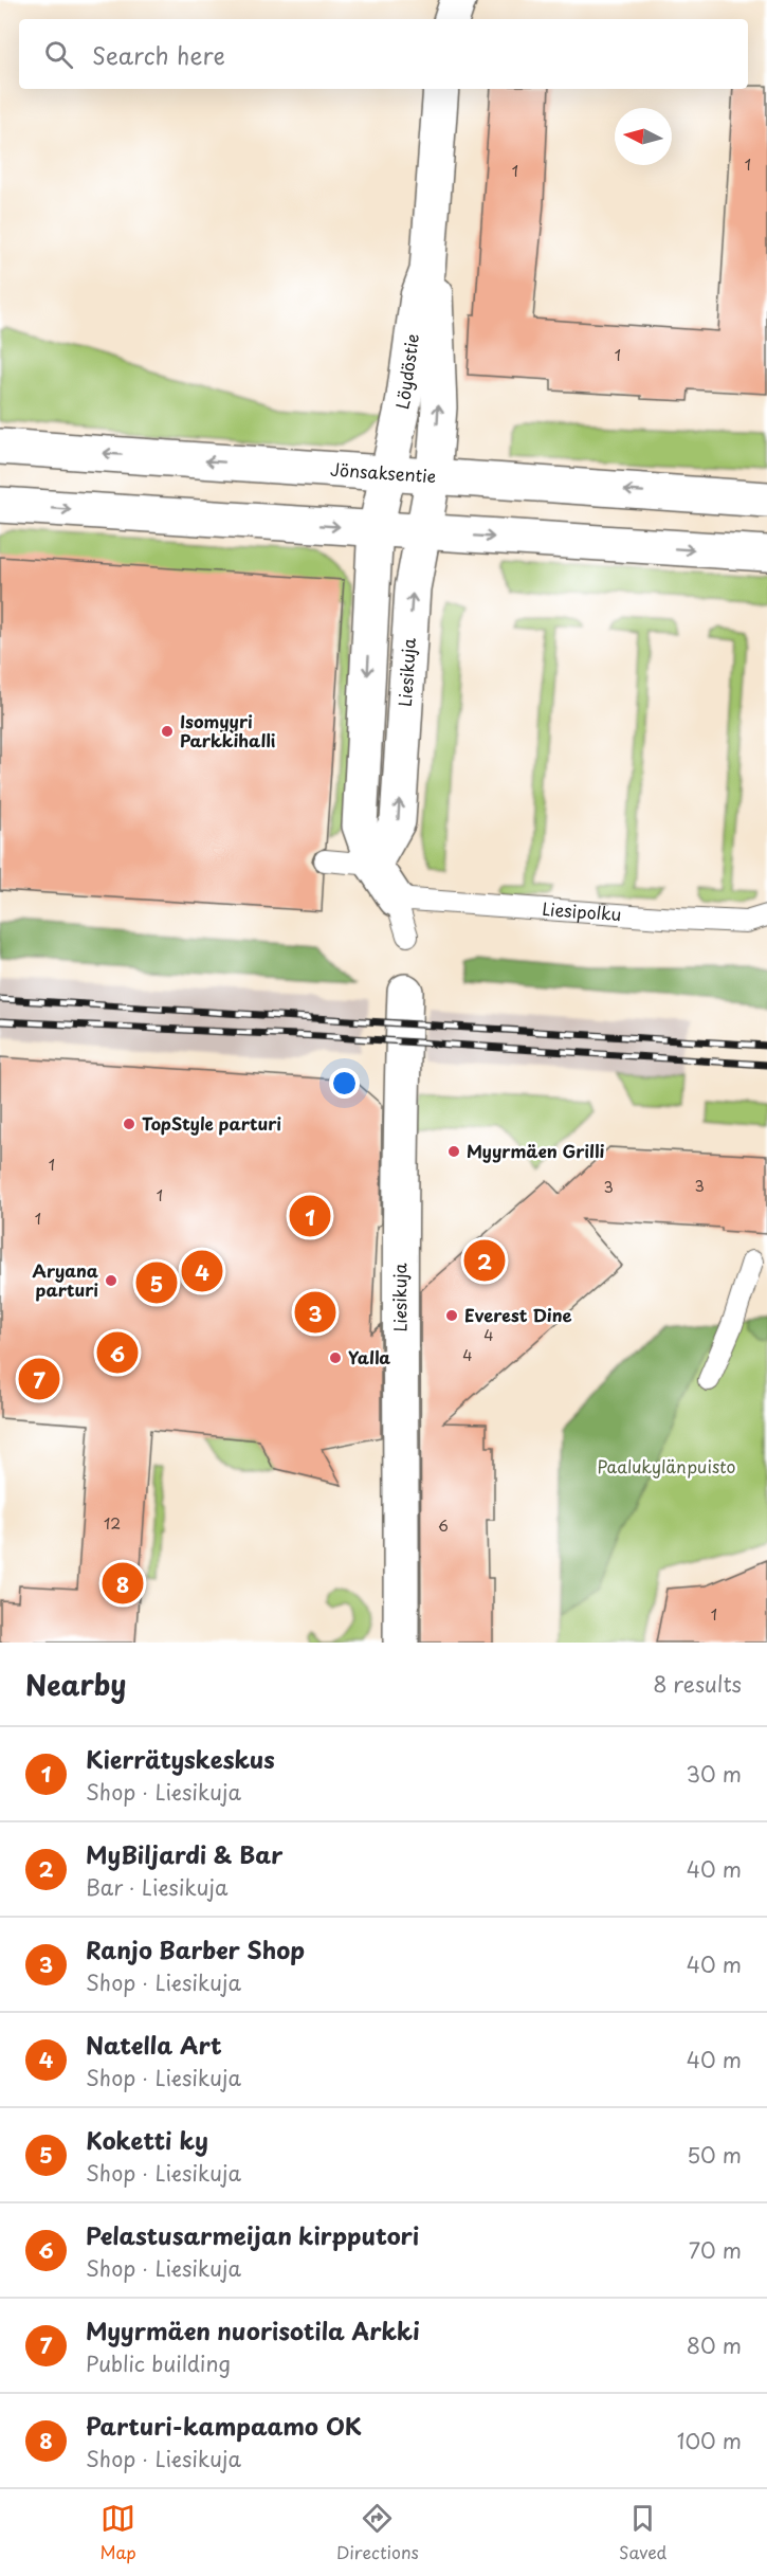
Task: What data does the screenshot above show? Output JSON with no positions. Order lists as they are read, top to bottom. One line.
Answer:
{"streets":{"street":["Löydöstie","Jönsaksentie","Liesikuja"],"lane":["Liesipolku"]},"crossings":[["Löydöstie","Jönsaksentie"],["Löydöstie","Liesikuja"],["Jönsaksentie","Liesikuja"]],"parks":["Paalukylänpuisto"],"places":["Isomyyri Parkkihalli","TopStyle parturi","Myyrmäen Grilli","Aryana parturi","Everest Dine","Yalla"],"house_numbers":["1","1","1","1","3","3","1","1","4","4","12","6","1"],"north":"left","page":{"search":"Search here","pins":["1","2","4","5","3","6","7","8"],"heading":["Nearby","8 results"],"list":[{"mark":"1","name":"Kierrätyskeskus","note":"Shop · Liesikuja","value":"30 m"},{"mark":"2","name":"MyBiljardi & Bar","note":"Bar · Liesikuja","value":"40 m"},{"mark":"3","name":"Ranjo Barber Shop","note":"Shop · Liesikuja","value":"40 m"},{"mark":"4","name":"Natella Art","note":"Shop · Liesikuja","value":"40 m"},{"mark":"5","name":"Koketti ky","note":"Shop · Liesikuja","value":"50 m"},{"mark":"6","name":"Pelastusarmeijan kirpputori","note":"Shop · Liesikuja","value":"70 m"},{"mark":"7","name":"Myyrmäen nuorisotila Arkki","note":"Public building","value":"80 m"},{"mark":"8","name":"Parturi-kampaamo OK","note":"Shop · Liesikuja","value":"100 m"}],"nav":["Map","Directions","Saved"]}}
